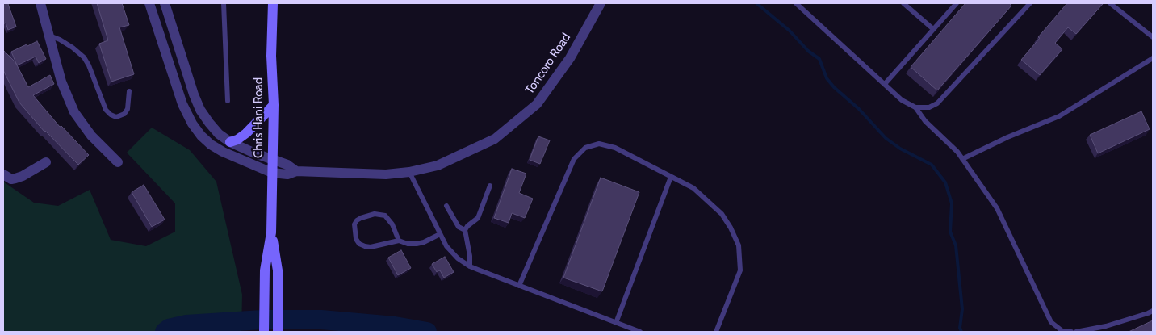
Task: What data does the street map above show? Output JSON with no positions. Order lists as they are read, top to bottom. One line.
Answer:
{"streets":{"main road":["Chris Hani Road"],"street":["Toncoro Road"]},"crossings":[["Toncoro Road","Chris Hani Road"]]}
